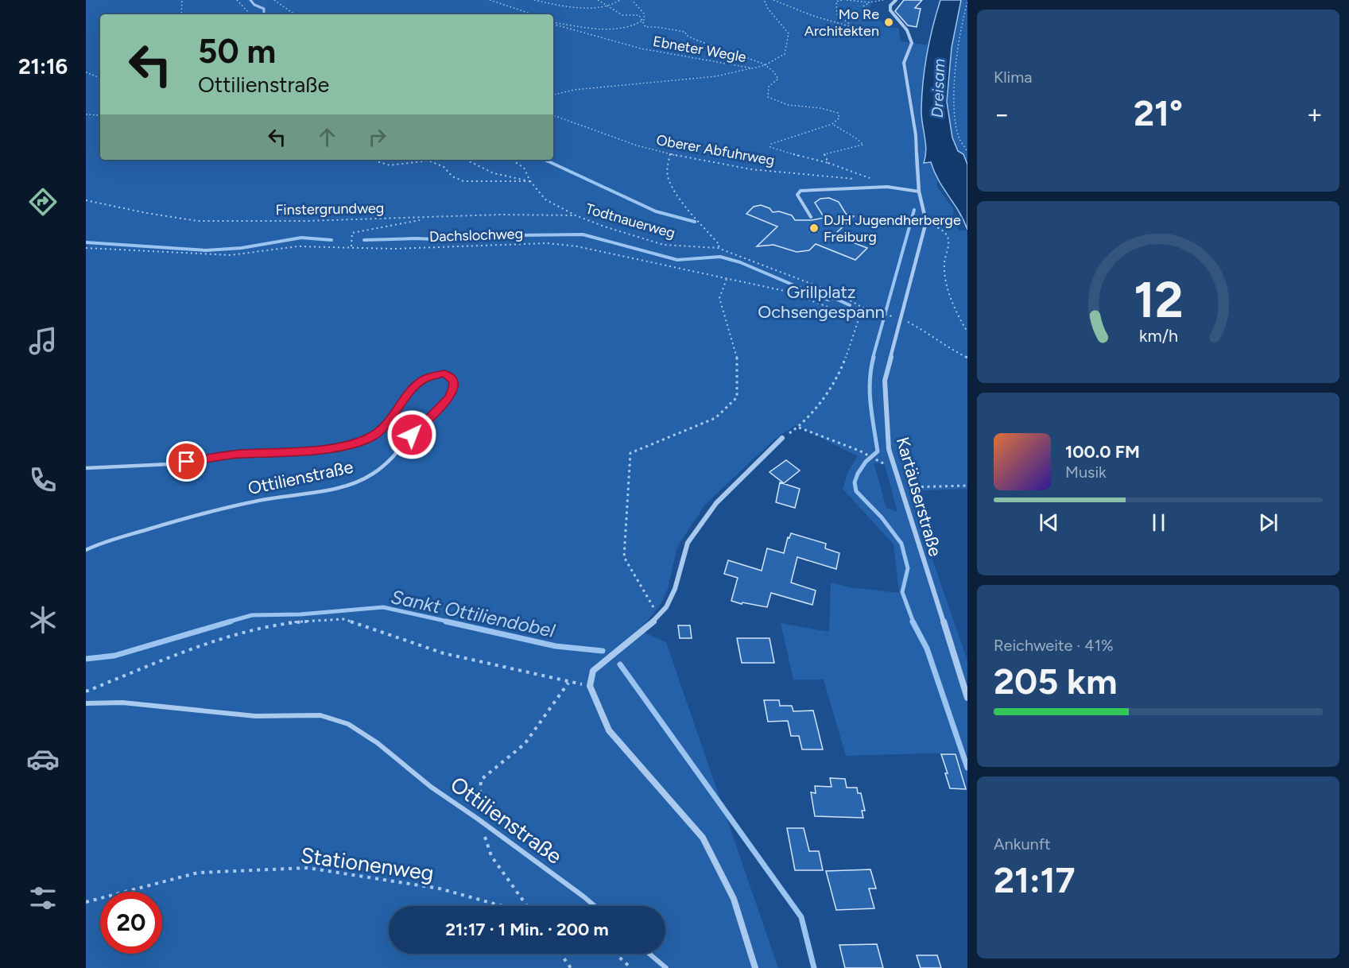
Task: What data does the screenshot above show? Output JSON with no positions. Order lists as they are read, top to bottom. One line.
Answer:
{"streets":{"street":["Kartäuserstraße"],"lane":["Ottilienstraße"],"path":["Ebneter Wegle","Oberer Abfuhrweg","Finstergrundweg","Todtnauerweg","Dachslochweg","Stationenweg"]},"crossings":[["Finstergrundweg","Todtnauerweg"],["Todtnauerweg","Kartäuserstraße"]],"water":["Dreisam","Sankt Ottiliendobel"],"parks":["Grillplatz Ochsengespann"],"places":["Mo Re Architekten","DJH Jugendherberge Freiburg"],"page":{"tabs":"21:16","tile":["Klima",["Reichweite · 41%","205 km"],["Ankunft","21:17"]],"turn":["50 m","Ottilienstraße"],"heat":["−","21°","+"],"song":["100.0 FM","Musik"],"limit":"20","trip":"21:17 · 1 Min. · 200 m","gauge":["12","km/h"]}}
